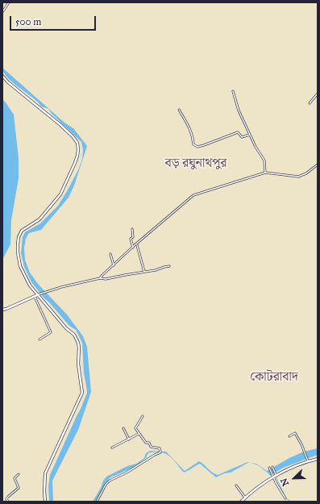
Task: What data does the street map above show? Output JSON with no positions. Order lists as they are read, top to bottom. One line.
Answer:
{"districts":["বড় রঘুনাথপুর","কোটরাবাদ"],"scale_bar":"500 m","north":"bottom left"}
